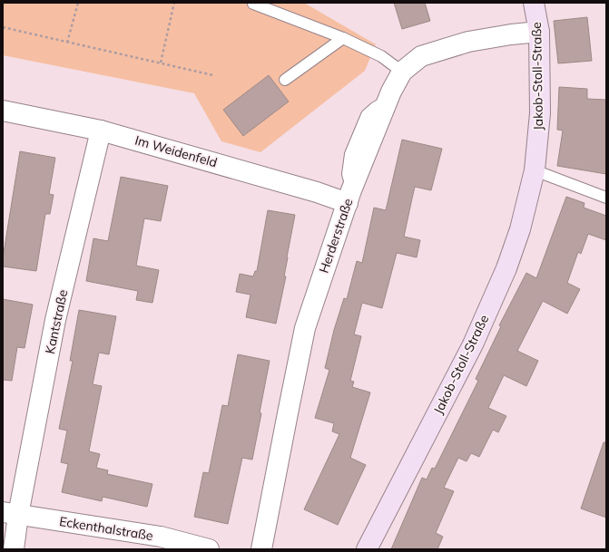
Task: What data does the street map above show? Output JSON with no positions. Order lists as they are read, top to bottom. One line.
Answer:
{"streets":{"main road":["Jakob-Stoll-Straße"],"street":["Im Weidenfeld","Herderstraße","Kantstraße","Eckenthalstraße"]},"crossings":[["Jakob-Stoll-Straße","Herderstraße"],["Im Weidenfeld","Herderstraße"],["Im Weidenfeld","Kantstraße"],["Kantstraße","Eckenthalstraße"]]}
